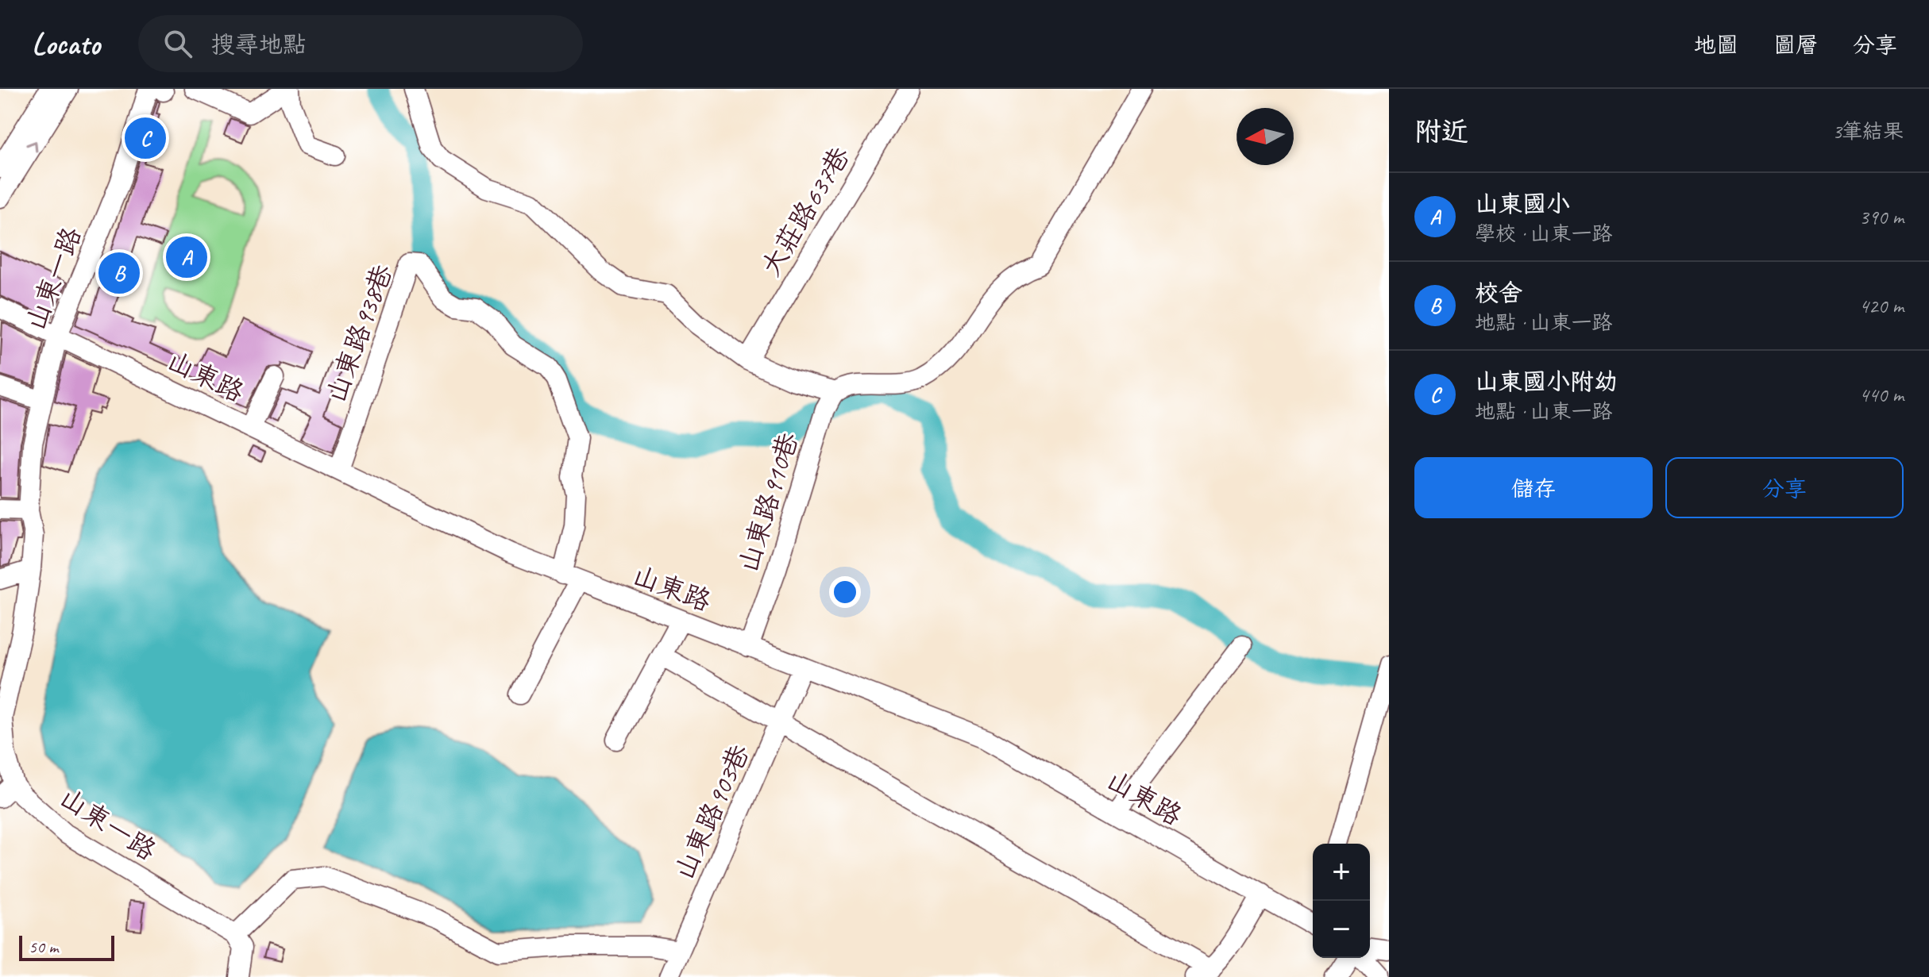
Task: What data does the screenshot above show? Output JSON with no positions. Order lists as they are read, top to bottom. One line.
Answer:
{"streets":{"street":["大莊路637巷","山東一路","山東路938巷","山東路","山東路910巷","山東路903巷"]},"crossings":[["山東一路","山東路"],["山東路938巷","山東路"],["山東路","山東路910巷"],["山東路","山東路903巷"]],"scale_bar":"50 m","north":"left","page":{"header":"Locato","search":"搜尋地點","nav":["地圖","圖層","分享"],"heading":["附近","3筆結果"],"pins":["C","A","B"],"list":[{"mark":"A","name":"山東國小","note":"學校 · 山東一路","value":"390 m"},{"mark":"B","name":"校舍","note":"地點 · 山東一路","value":"420 m"},{"mark":"C","name":"山東國小附幼","note":"地點 · 山東一路","value":"440 m"}],"buttons":["儲存","分享"],"map_buttons":["+","−"],"scale":"50 m"}}
